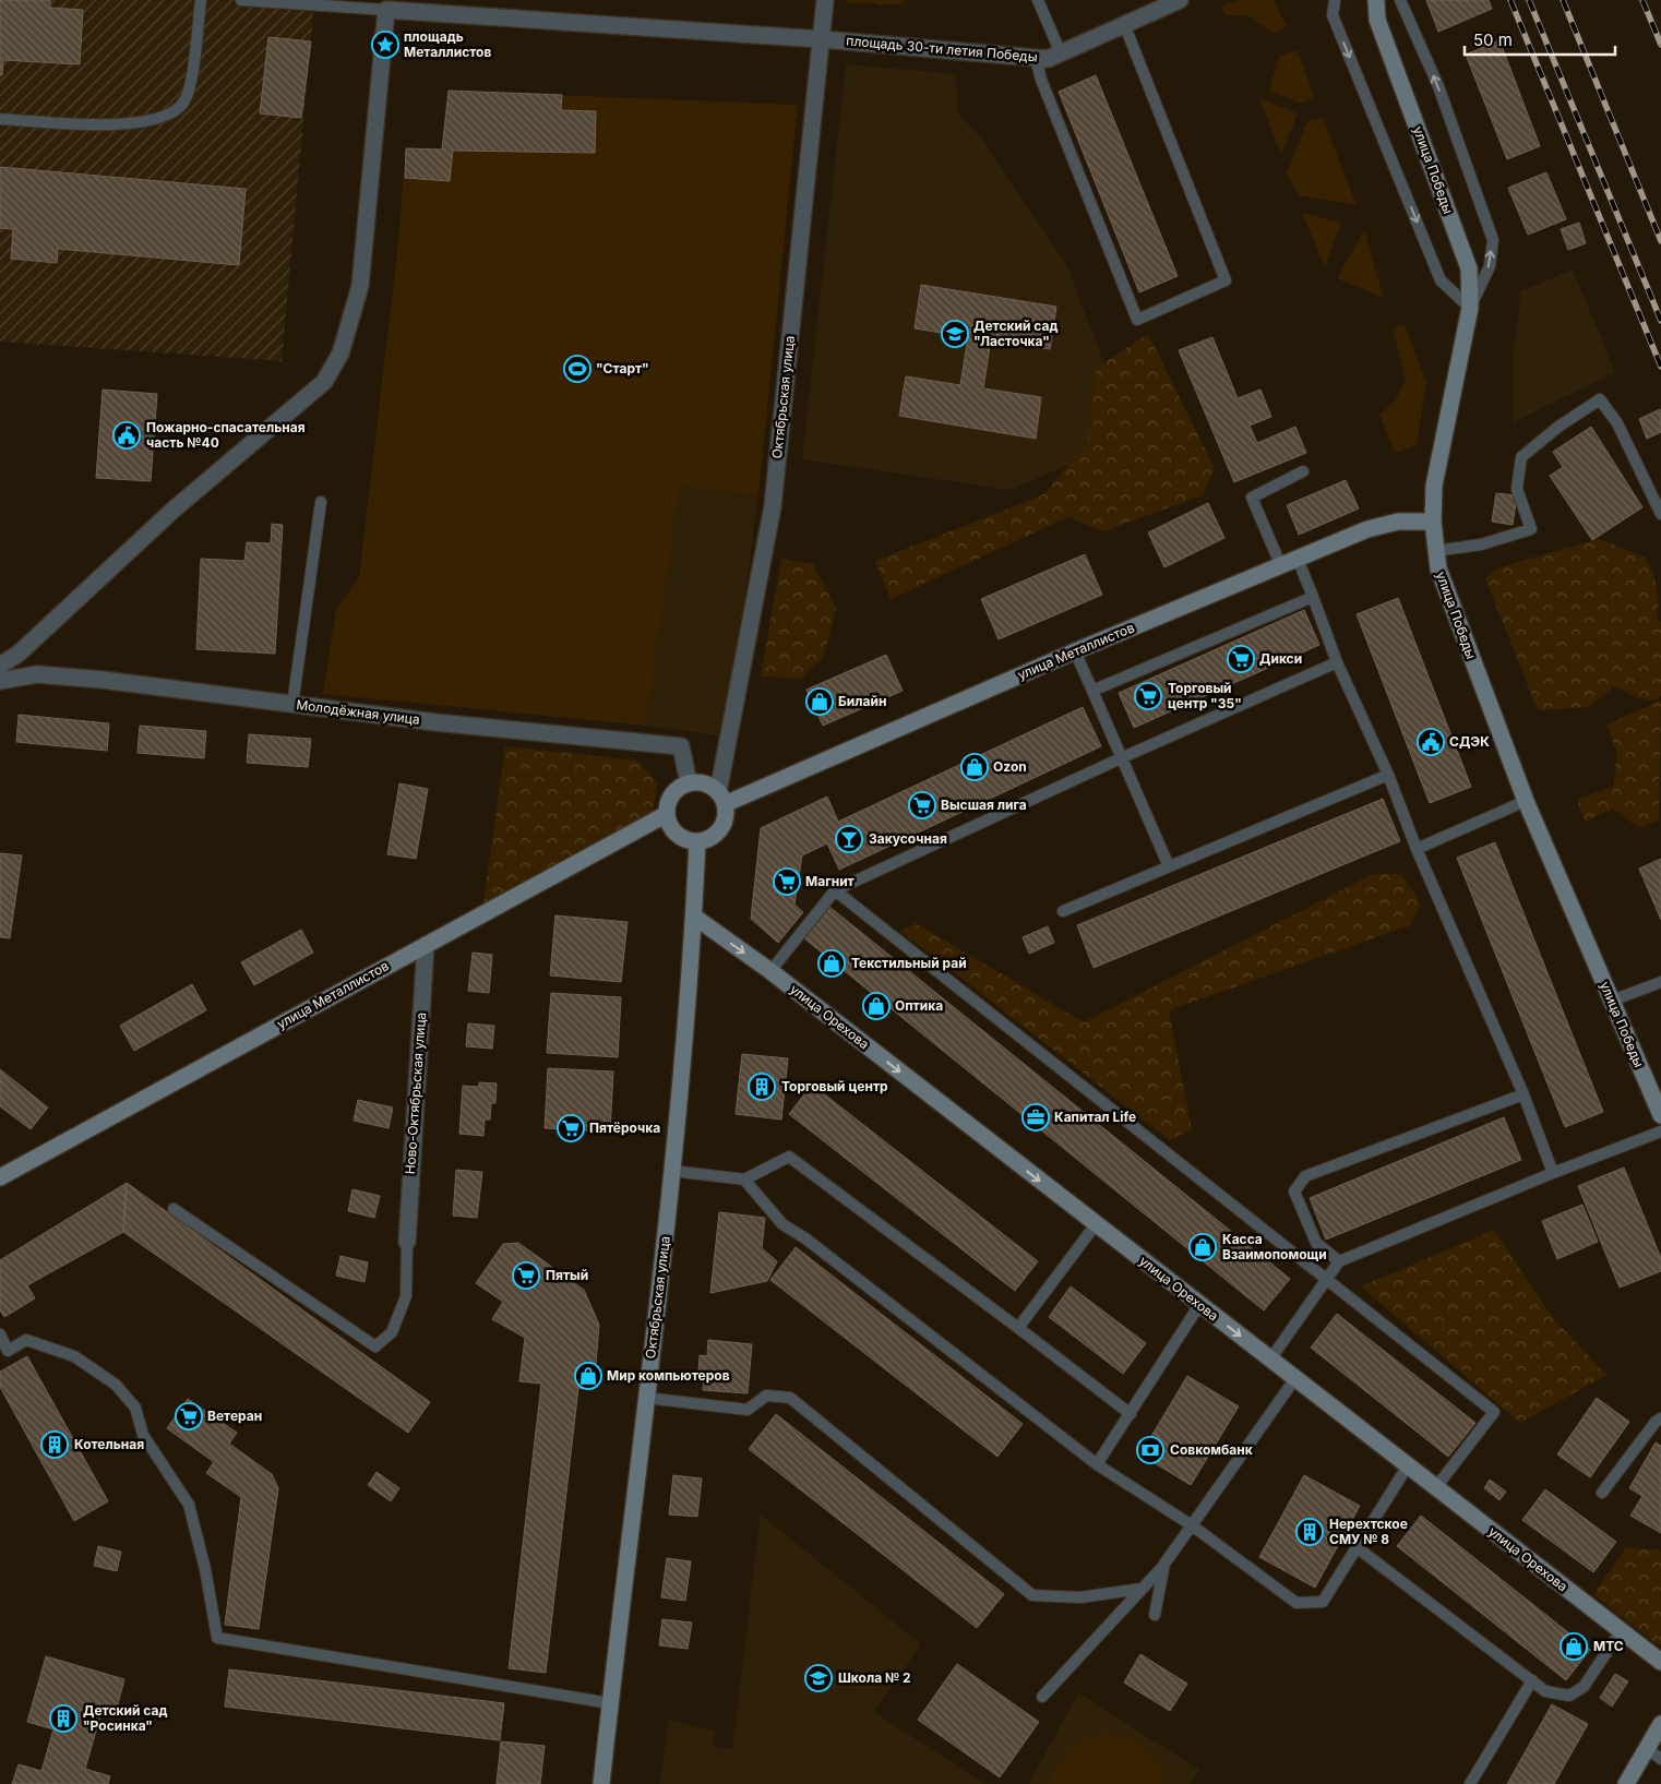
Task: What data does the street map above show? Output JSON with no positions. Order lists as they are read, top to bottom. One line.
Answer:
{"streets":{"street":["площадь 30-ти летия Победы","улица Победы","Октябрьская улица","улица Металлистов","Молодёжная улица","улица Орехова","Ново-Октябрьская улица"]},"crossings":[["площадь 30-ти летия Победы","Октябрьская улица"],["улица Победы","улица Металлистов"],["Октябрьская улица","улица Металлистов"],["Октябрьская улица","Молодёжная улица"],["Октябрьская улица","улица Орехова"],["улица Металлистов","Молодёжная улица"],["улица Металлистов","Ново-Октябрьская улица"]],"one_way":["улица Орехова"],"places":{"place":["площадь Металлистов"],"school or university":["Детский сад \"Ласточка\"","Школа № 2"],"sports":["\"Старт\""],"public building":["Пожарно-спасательная часть №40","СДЭК"],"supermarket":["Дикси","Торговый центр \"35\"","Высшая лига","Магнит","Пятёрочка","Пятый","Ветеран"],"shop":["Билайн","Ozon","Текстильный рай","Оптика","Касса Взаимопомощи","Мир компьютеров","МТС"],"bar":["Закусочная"],"building":["Торговый центр","Котельная","Нерехтское СМУ № 8","Детский сад \"Росинка\""],"office":["Капитал Life"],"bank":["Совкомбанк"]},"scale_bar":"50 m"}
